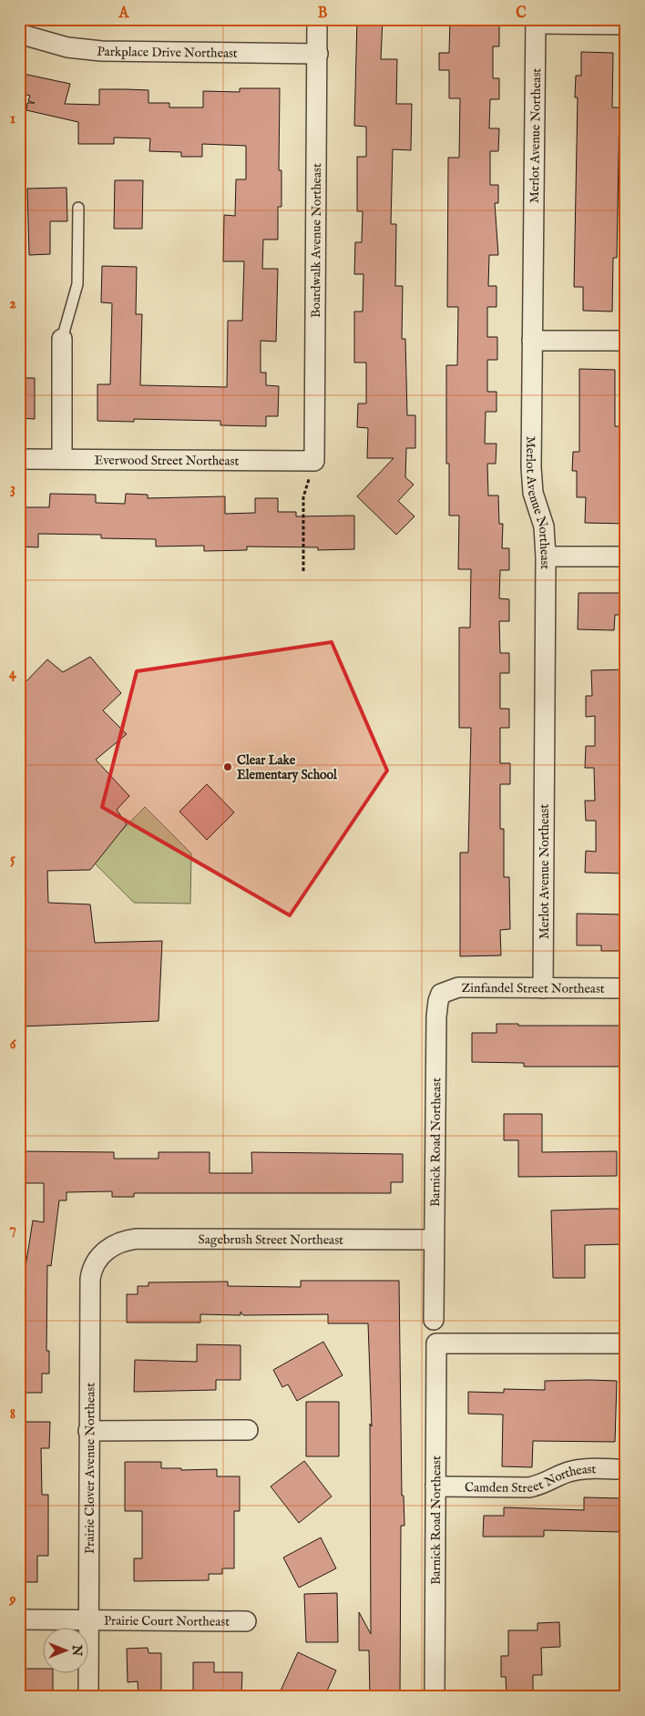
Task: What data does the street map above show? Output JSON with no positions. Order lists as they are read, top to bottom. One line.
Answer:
{"streets":{"street":["Parkplace Drive Northeast","Merlot Avenue Northeast","Boardwalk Avenue Northeast","Everwood Street Northeast","Zinfandel Street Northeast","Barnick Road Northeast","Sagebrush Street Northeast","Prairie Clover Avenue Northeast","Camden Street Northeast","Prairie Court Northeast"]},"crossings":[["Parkplace Drive Northeast","Boardwalk Avenue Northeast"],["Merlot Avenue Northeast","Zinfandel Street Northeast"],["Boardwalk Avenue Northeast","Everwood Street Northeast"],["Zinfandel Street Northeast","Barnick Road Northeast"],["Barnick Road Northeast","Sagebrush Street Northeast"],["Barnick Road Northeast","Camden Street Northeast"],["Sagebrush Street Northeast","Prairie Clover Avenue Northeast"],["Prairie Clover Avenue Northeast","Prairie Court Northeast"]],"places":["Clear Lake Elementary School"],"north":"right","grid":{"columns":["A","B","C"],"rows":["1","2","3","4","5","6","7","8","9"]}}
